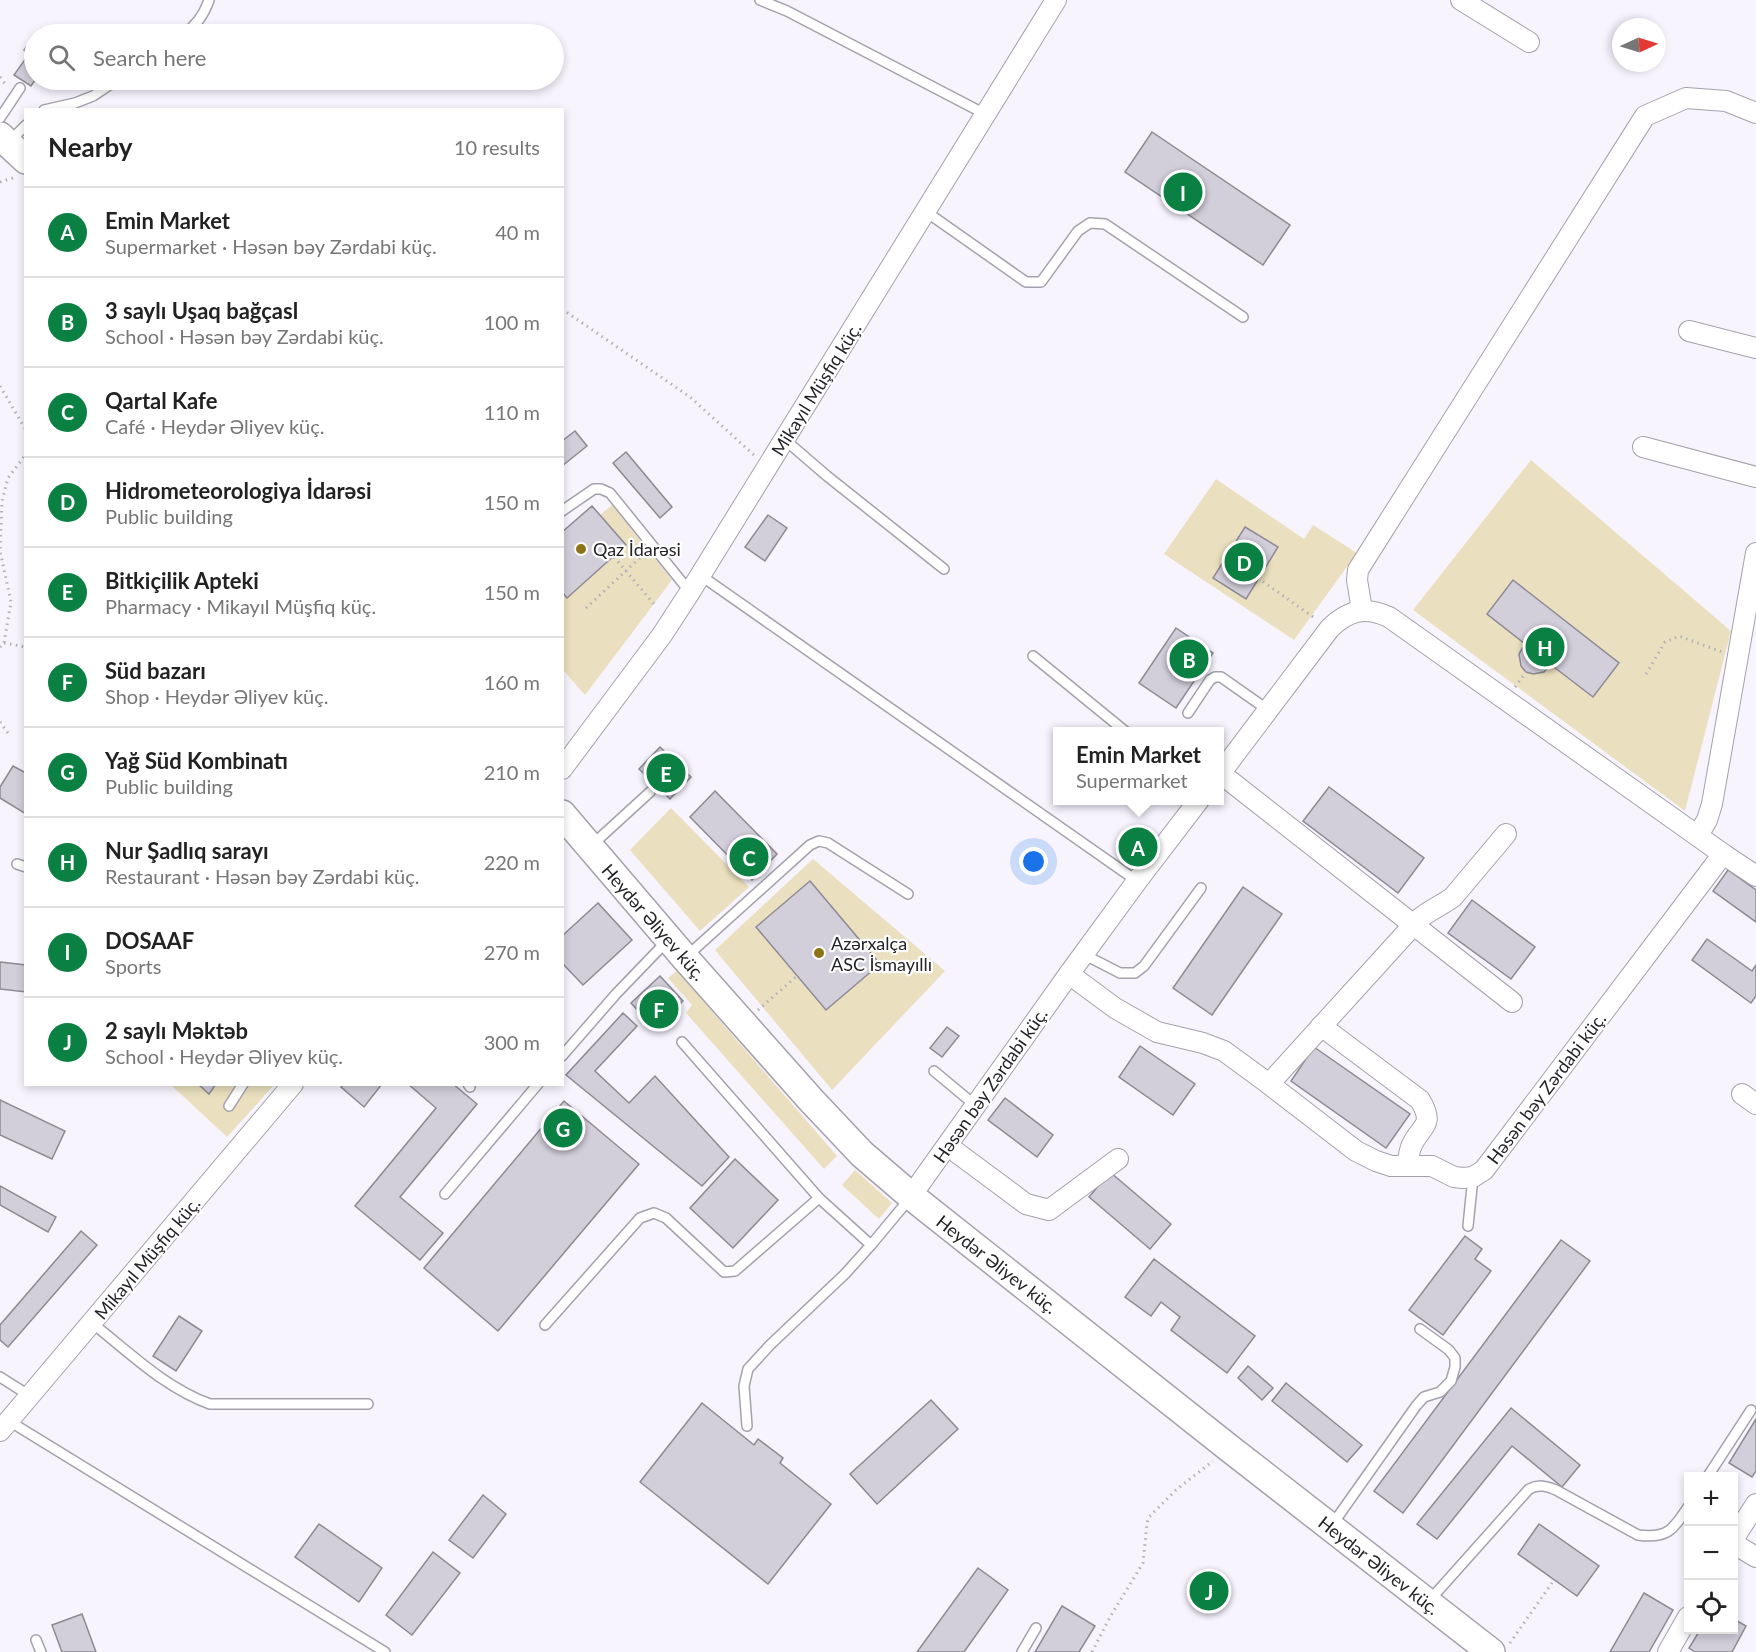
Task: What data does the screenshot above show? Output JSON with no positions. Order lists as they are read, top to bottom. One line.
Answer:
{"streets":{"main road":["Heydər Əliyev küç."],"street":["Mikayıl Müşfiq küç.","Həsən bəy Zərdabi küç."]},"crossings":[["Heydər Əliyev küç.","Həsən bəy Zərdabi küç."]],"places":["Qaz İdarəsi","Azərxalça ASC İsmayıllı"],"north":"right","page":{"search":"Search here","heading":["Nearby","10 results"],"pins":["I","D","H","B","E","A","C","F","G","J"],"list":[{"mark":"A","name":"Emin Market","note":"Supermarket · Həsən bəy Zərdabi küç.","value":"40 m"},{"mark":"B","name":"3 saylı Uşaq bağçasl","note":"School · Həsən bəy Zərdabi küç.","value":"100 m"},{"mark":"C","name":"Qartal Kafe","note":"Café · Heydər Əliyev küç.","value":"110 m"},{"mark":"D","name":"Hidrometeorologiya İdarəsi","note":"Public building","value":"150 m"},{"mark":"E","name":"Bitkiçilik Apteki","note":"Pharmacy · Mikayıl Müşfiq küç.","value":"150 m"},{"mark":"F","name":"Süd bazarı","note":"Shop · Heydər Əliyev küç.","value":"160 m"},{"mark":"G","name":"Yağ Süd Kombinatı","note":"Public building","value":"210 m"},{"mark":"H","name":"Nur Şadlıq sarayı","note":"Restaurant · Həsən bəy Zərdabi küç.","value":"220 m"},{"mark":"I","name":"DOSAAF","note":"Sports","value":"270 m"},{"mark":"J","name":"2 saylı Məktəb","note":"School · Heydər Əliyev küç.","value":"300 m"}],"popup":["Emin Market","Supermarket"],"map_buttons":["+","−"]}}
